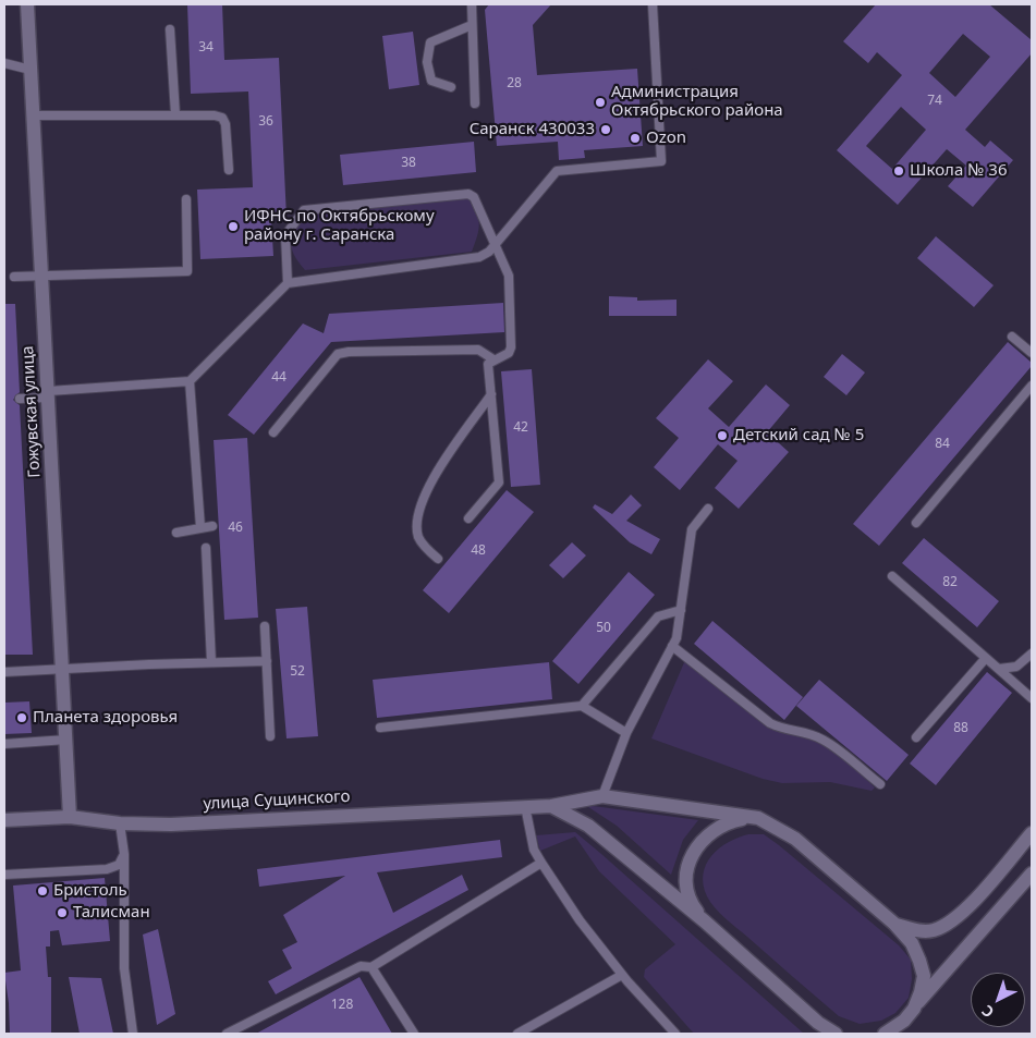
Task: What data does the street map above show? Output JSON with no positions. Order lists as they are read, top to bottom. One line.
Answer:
{"streets":{"street":["Гожувская улица","улица Сущинского"]},"crossings":[["Гожувская улица","улица Сущинского"]],"places":["Администрация Октябрьского района","Саранск 430033","Ozon","Школа № 36","ИФНС по Октябрьскому району г. Саранска","Детский сад № 5","Планета здоровья","Бристоль","Талисман"],"house_numbers":["34","28","74","36","38","44","42","84","46","48","82","50","52","88","128"],"north":"bottom left"}
